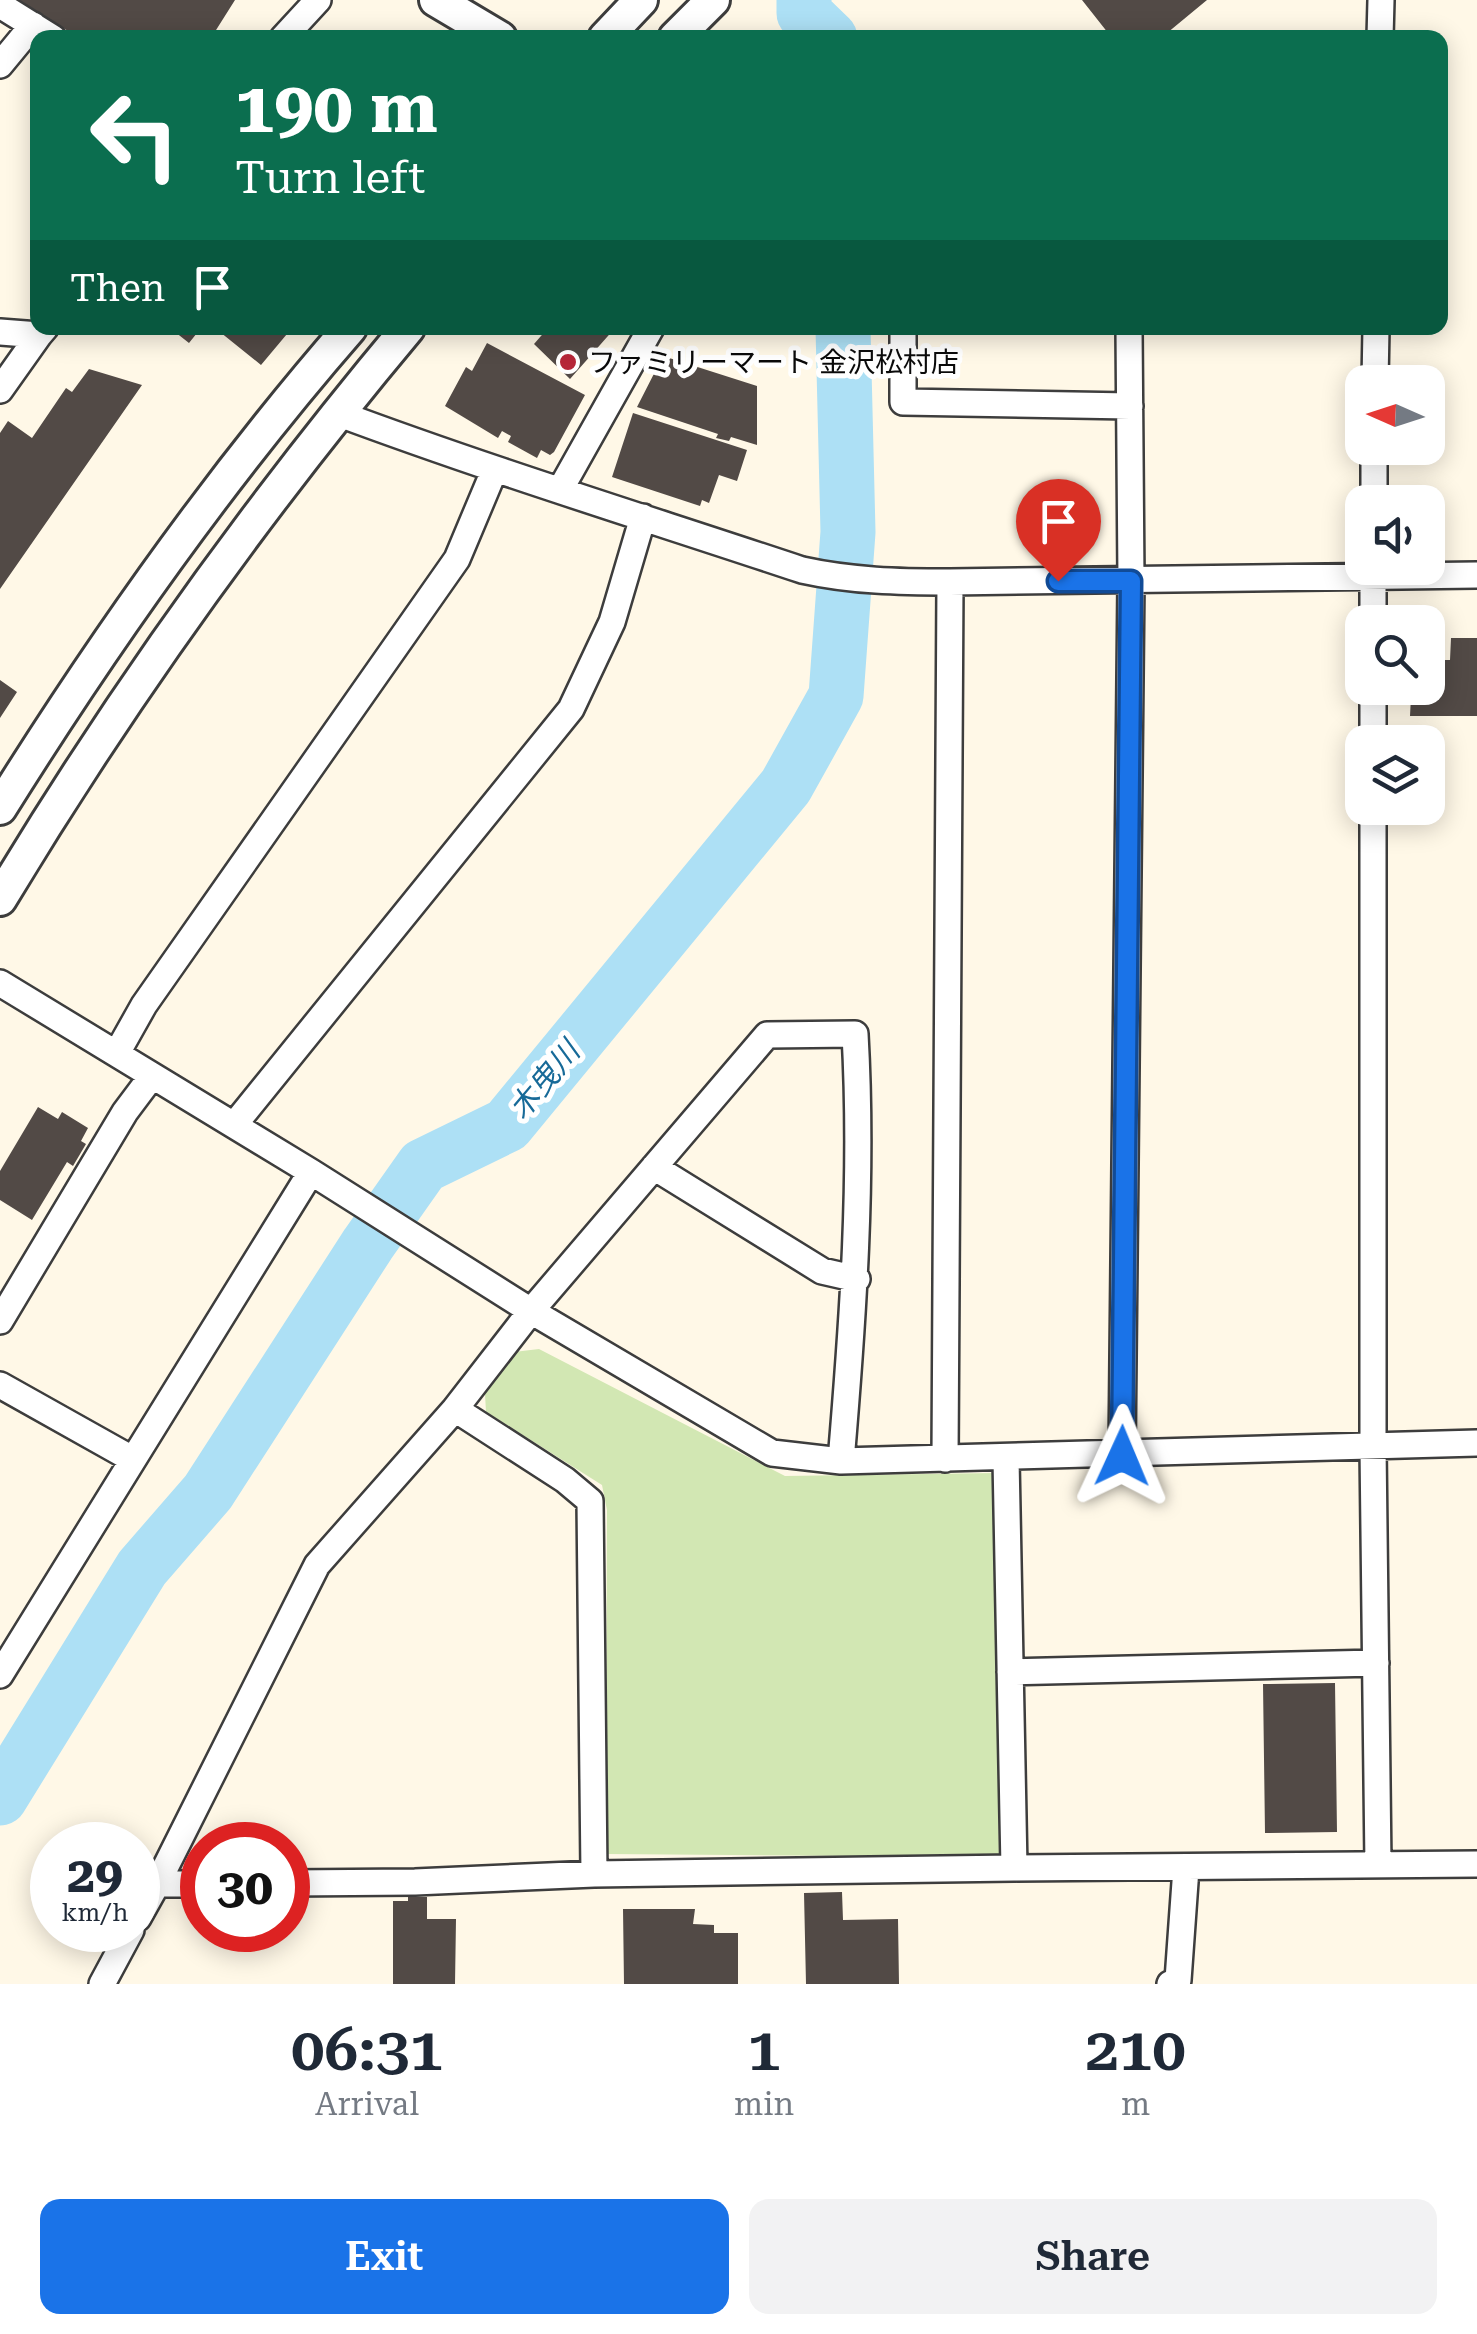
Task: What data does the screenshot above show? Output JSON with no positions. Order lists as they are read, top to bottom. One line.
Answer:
{"water":["木曳川"],"places":["ファミリーマート 金沢松村店"],"north":"left","page":{"turn":["190 m","Turn left"],"then":"Then","speed":"29 km/h","limit":"30","eta":["06:31","Arrival","1","min","210","m"],"buttons":["Exit","Share"]}}
